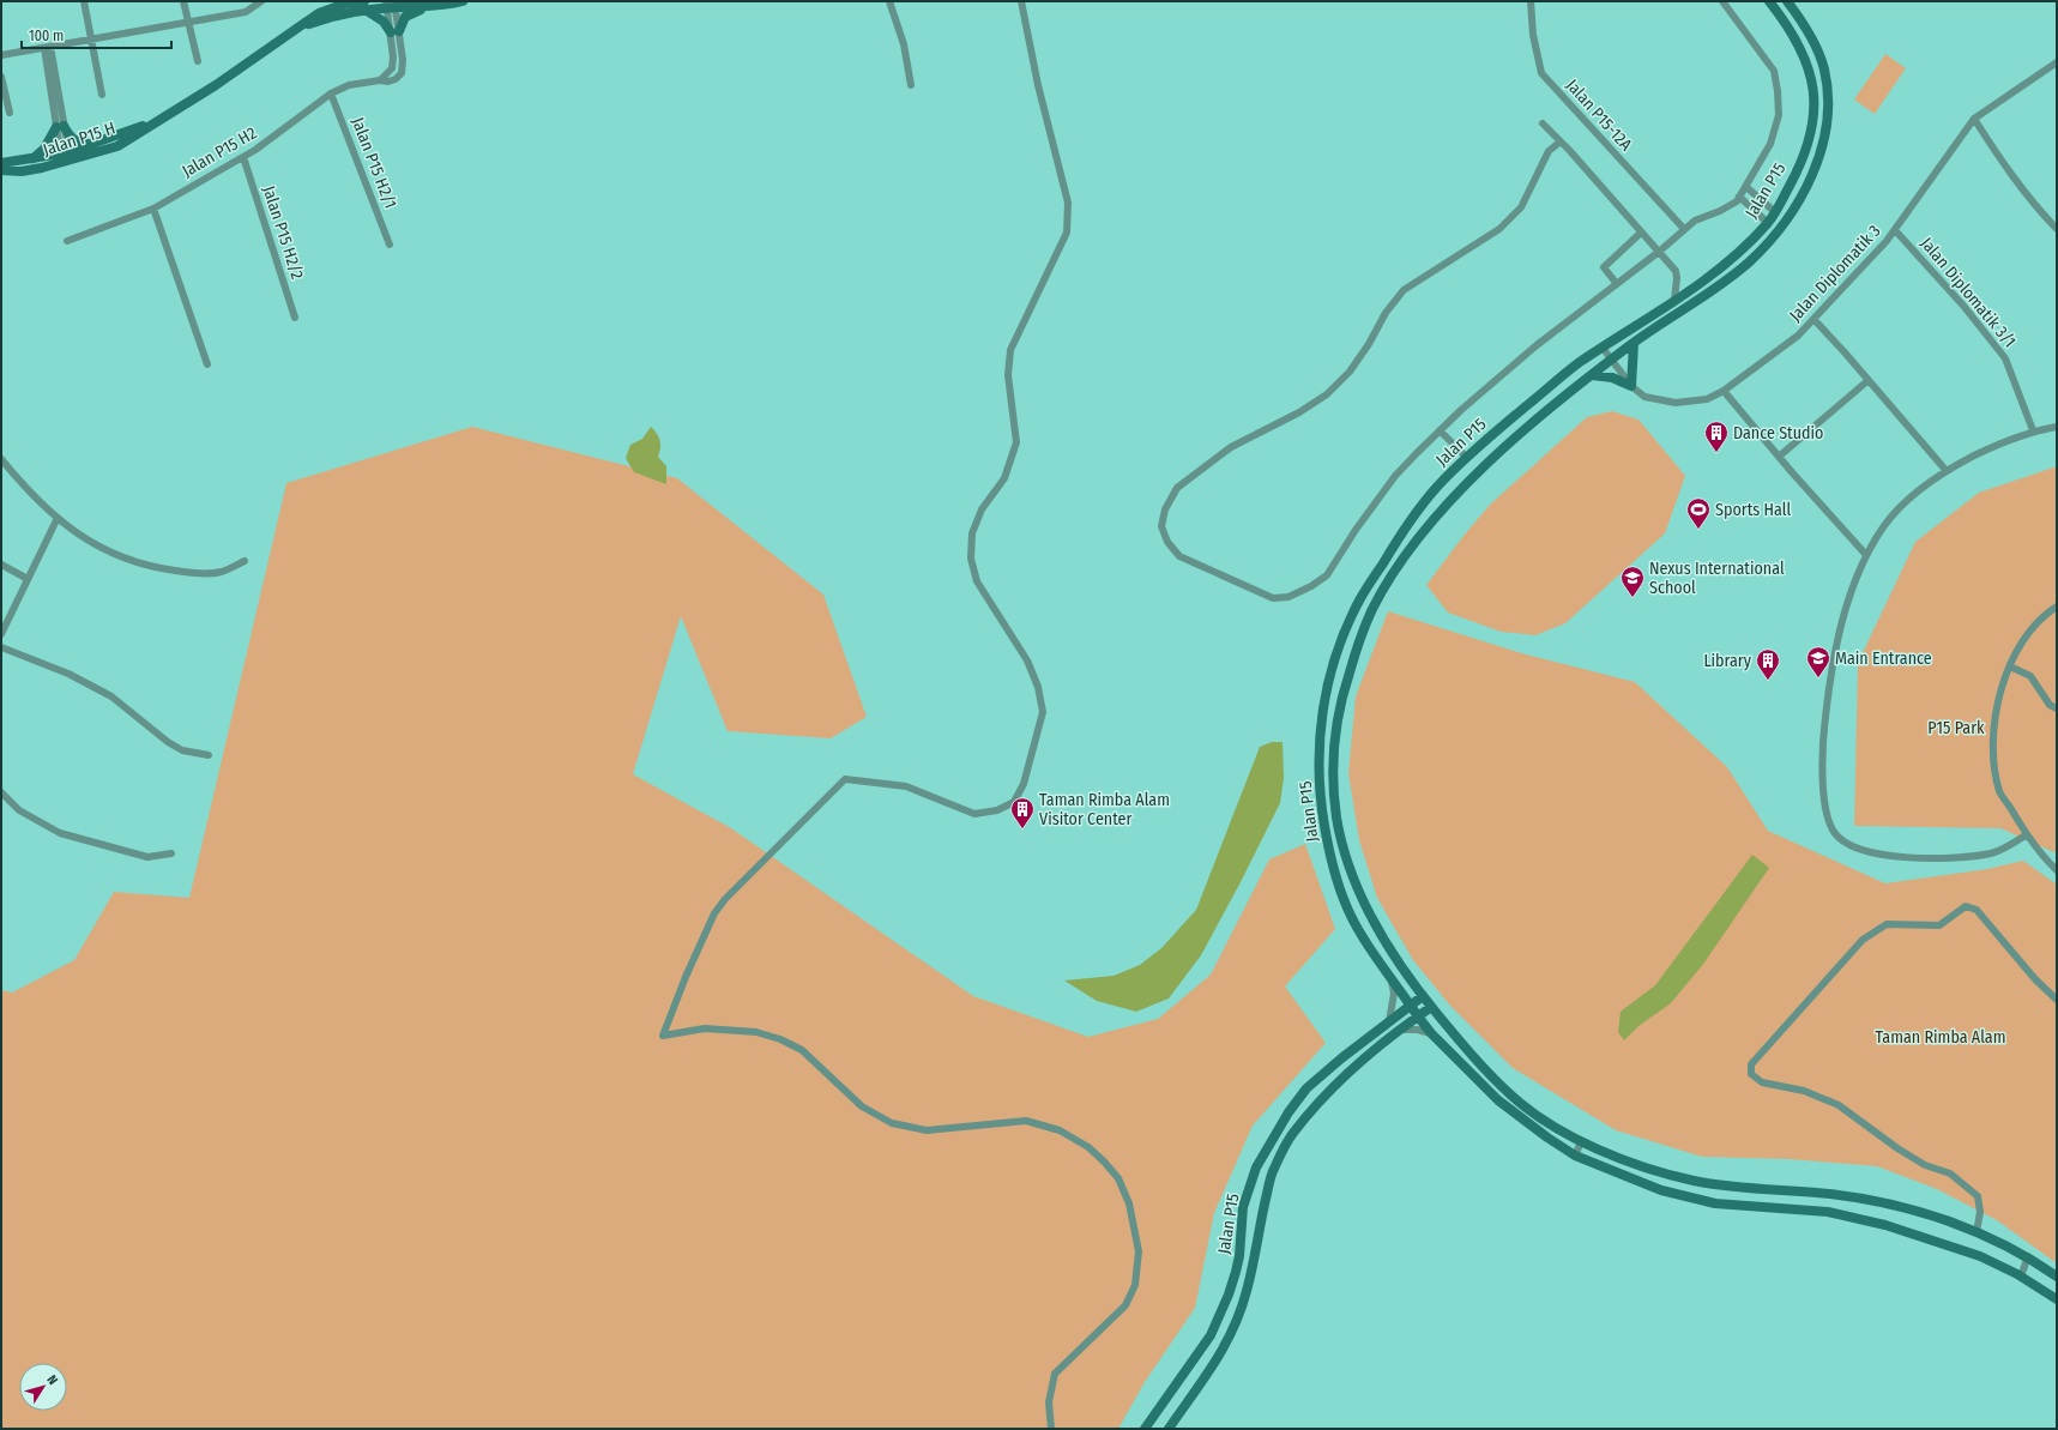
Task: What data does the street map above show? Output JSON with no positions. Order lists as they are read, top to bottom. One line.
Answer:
{"streets":{"street":["Jalan P15-12A","Jalan P15 H","Jalan P15 H2","Jalan P15 H2/1","Jalan P15","Jalan P15 H2/2","Jalan Diplomatik 3","Jalan Diplomatik 3/1"]},"crossings":[["Jalan P15 H","Jalan P15 H2"],["Jalan P15 H2","Jalan P15 H2/1"],["Jalan P15 H2","Jalan P15 H2/2"],["Jalan P15","Jalan Diplomatik 3"],["Jalan Diplomatik 3","Jalan Diplomatik 3/1"]],"parks":["P15 Park","Taman Rimba Alam"],"places":{"building":["Dance Studio","Library","Taman Rimba Alam Visitor Center"],"sports":["Sports Hall"],"school or university":["Nexus International School","Main Entrance"]},"scale_bar":"100 m","north":"top right"}
